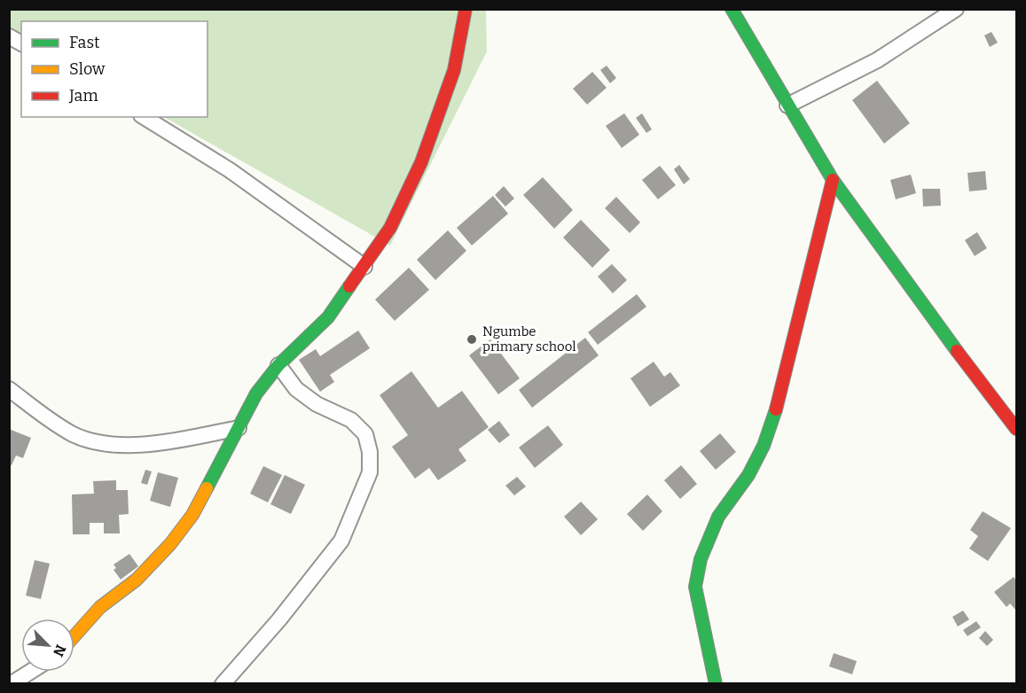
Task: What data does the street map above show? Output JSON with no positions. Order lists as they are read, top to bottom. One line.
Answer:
{"places":["Ngumbe primary school"],"legend":["Fast","Slow","Jam"],"north":"bottom right"}
